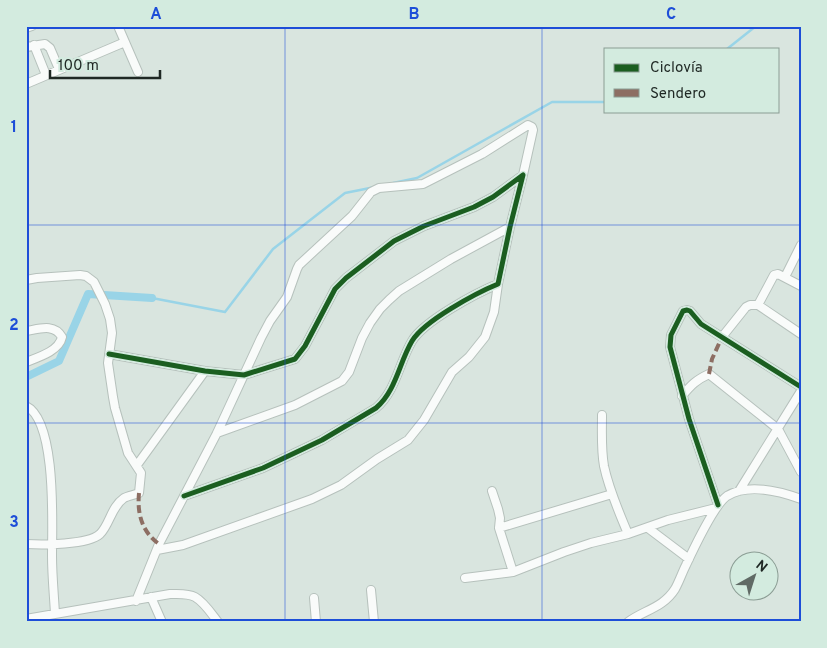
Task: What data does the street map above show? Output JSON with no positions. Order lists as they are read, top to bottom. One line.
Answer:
{"legend":["Ciclovía","Sendero"],"scale_bar":"100 m","north":"top right","grid":{"columns":["A","B","C"],"rows":["1","2","3"]}}
